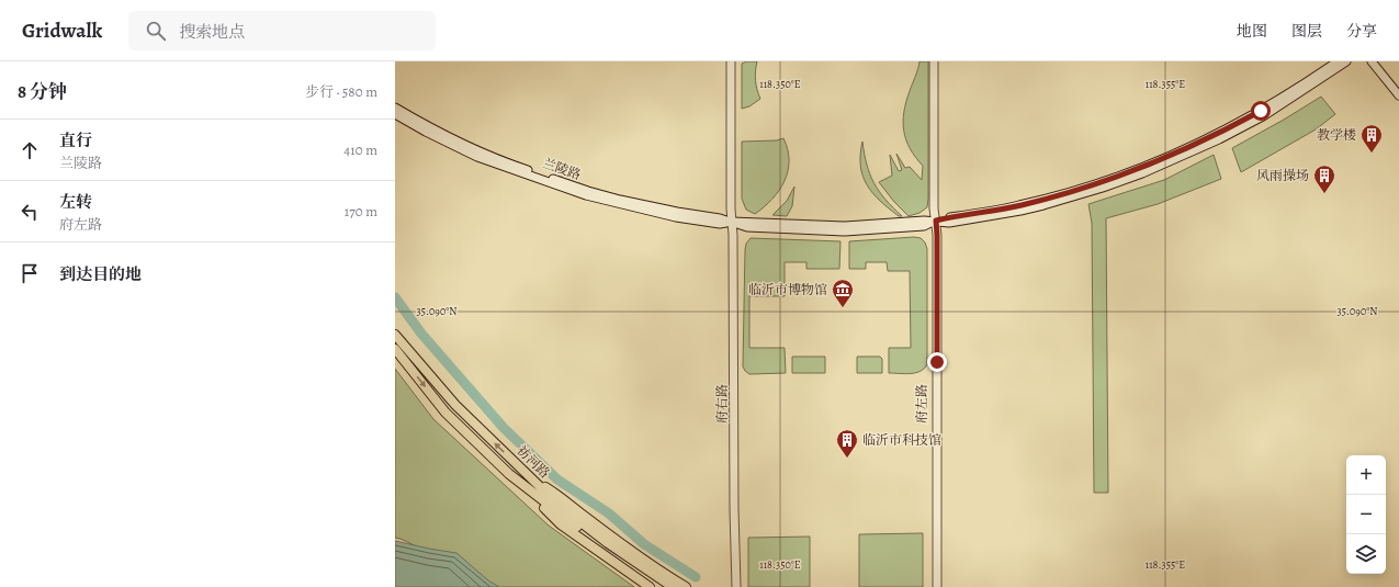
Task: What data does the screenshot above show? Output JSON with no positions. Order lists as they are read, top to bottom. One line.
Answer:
{"streets":{"main road":["兰陵路","府右路","府左路","祊河路"]},"crossings":[["兰陵路","府右路"],["兰陵路","府左路"]],"places":{"building":["教学楼","风雨操场","临沂市科技馆"],"museum":["临沂市博物馆"]},"page":{"header":"Gridwalk","search":"搜索地点","nav":["地图","图层","分享"],"heading":["8 分钟","步行 · 580 m"],"list":[["直行","兰陵路","410 m"],["左转","府左路","170 m"],"到达目的地"],"map_buttons":["+","−"]},"coordinates":["118.350°E","118.355°E","35.090°N"]}
